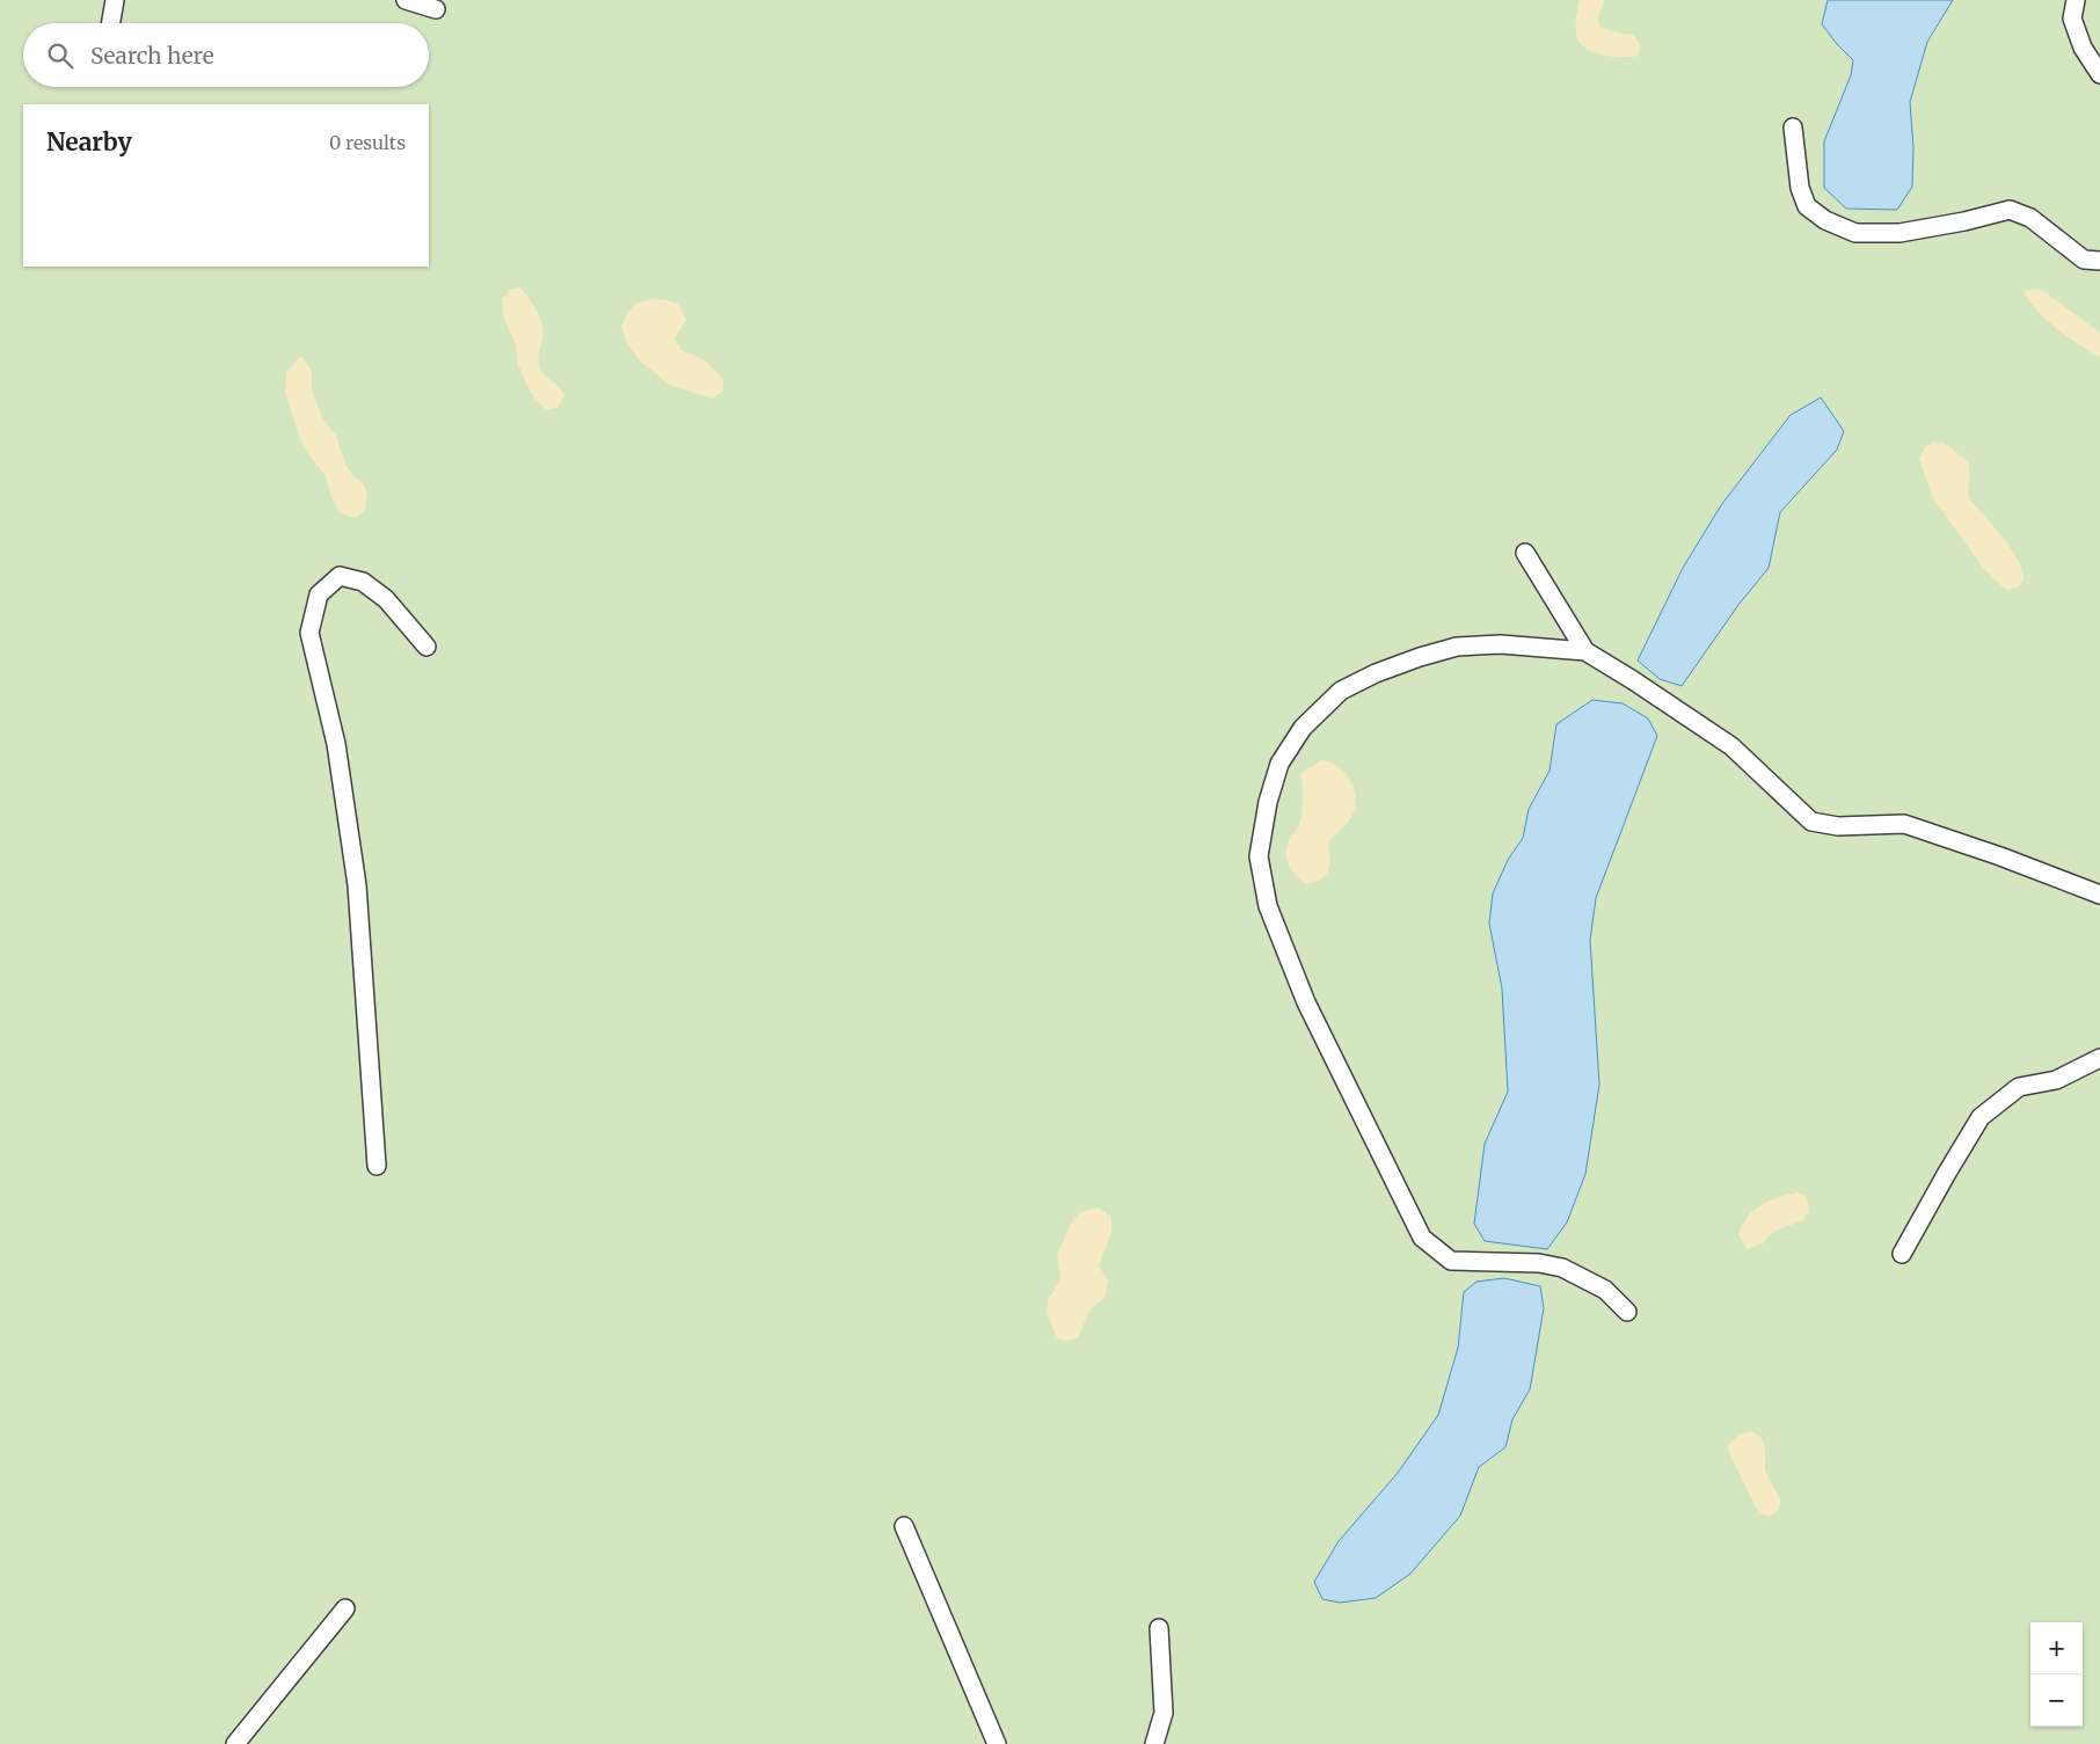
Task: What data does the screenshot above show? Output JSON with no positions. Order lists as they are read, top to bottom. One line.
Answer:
{"page":{"search":"Search here","heading":["Nearby","0 results"],"map_buttons":["+","−"]}}
